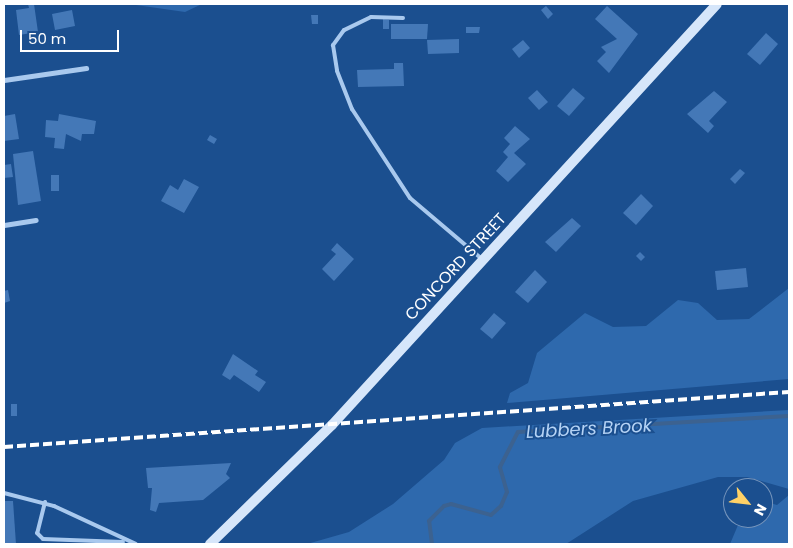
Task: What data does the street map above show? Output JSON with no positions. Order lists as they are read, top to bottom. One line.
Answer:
{"streets":{"street":["CONCORD STREET"]},"water":["Lubbers Brook"],"scale_bar":"50 m","north":"bottom right"}
